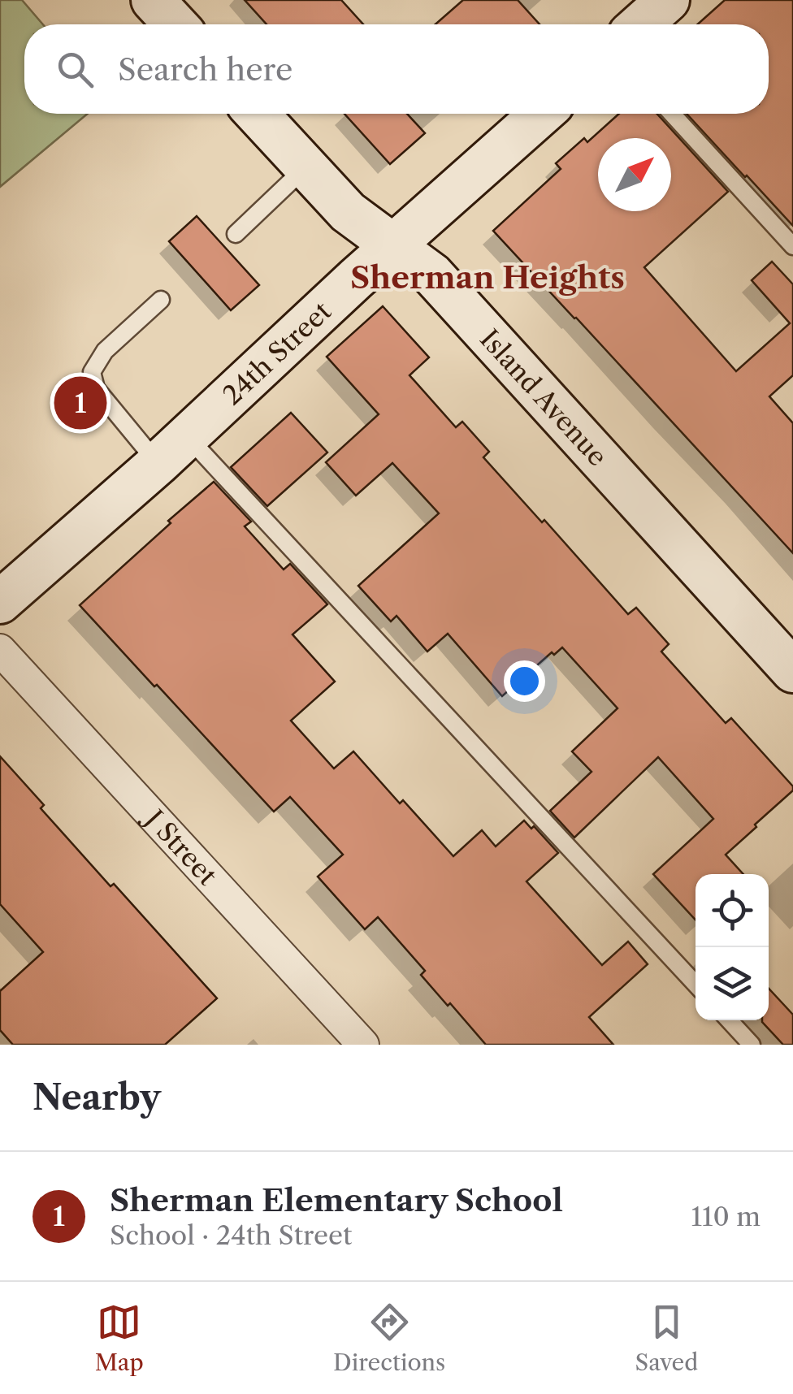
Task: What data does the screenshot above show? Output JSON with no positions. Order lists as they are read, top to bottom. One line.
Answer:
{"streets":{"main road":["24th Street","Island Avenue"],"street":["J Street"]},"crossings":[["24th Street","Island Avenue"]],"districts":["Sherman Heights"],"north":"top right","page":{"search":"Search here","pins":"1","heading":"Nearby","list":[{"mark":"1","name":"Sherman Elementary School","note":"School · 24th Street","value":"110 m"}],"nav":["Map","Directions","Saved"]}}
